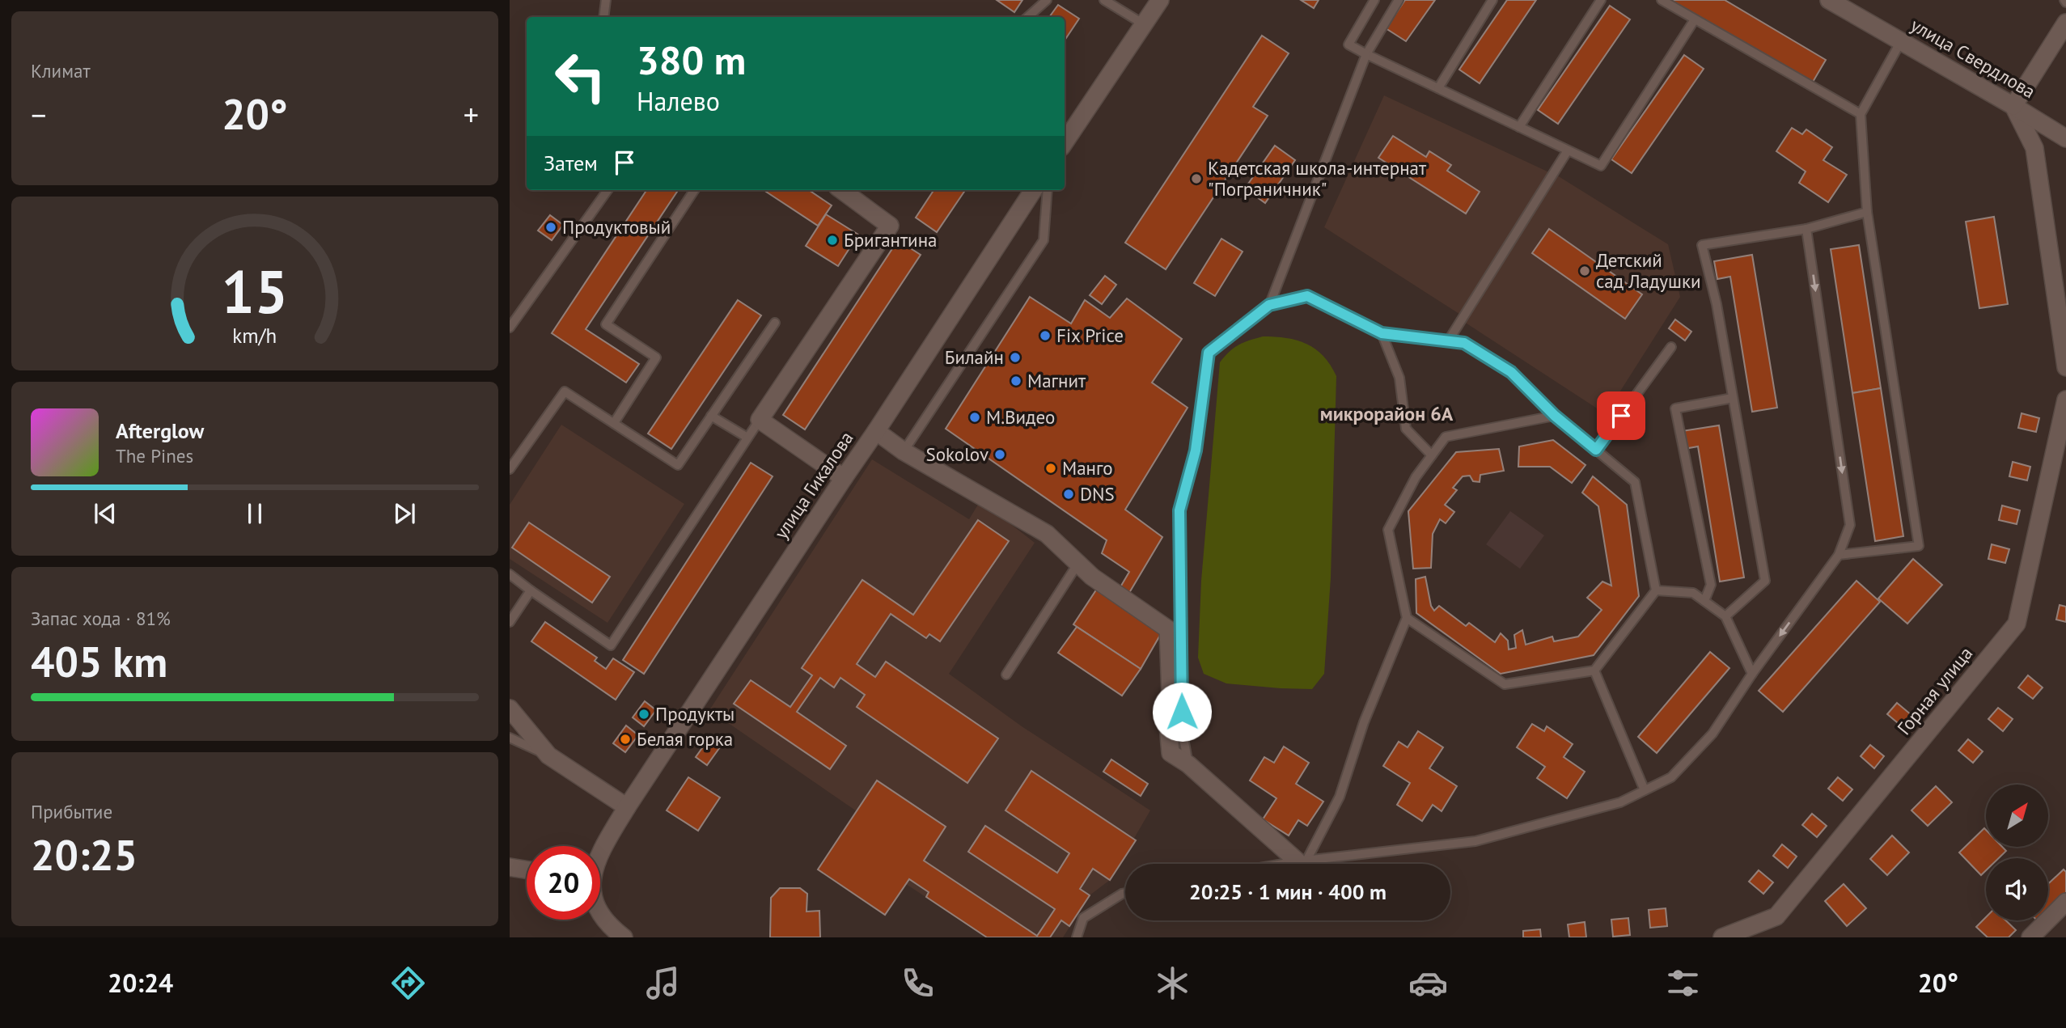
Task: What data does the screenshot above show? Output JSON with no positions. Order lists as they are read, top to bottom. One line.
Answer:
{"streets":{"street":["улица Свердлова","улица Гикалова","Горная улица"]},"districts":["микрорайон 6А"],"places":["Кадетская школа-интернат \"Пограничник\"","Продуктовый","Бригантина","Детский сад Ладушки","Fix Price","Билайн","Магнит","М.Видео","Sokolov","Манго","DNS","Продукты","Белая горка"],"north":"top right","page":{"tile":["Климат",["Запас хода · 81%","405 km"],["Прибытие","20:25"]],"turn":["380 m","Налево"],"heat":["−","20°","+"],"then":"Затем","song":["Afterglow","The Pines"],"limit":"20","trip":"20:25 · 1 мин · 400 m","tabs":["20:24","20°"],"gauge":["15","km/h"]}}
